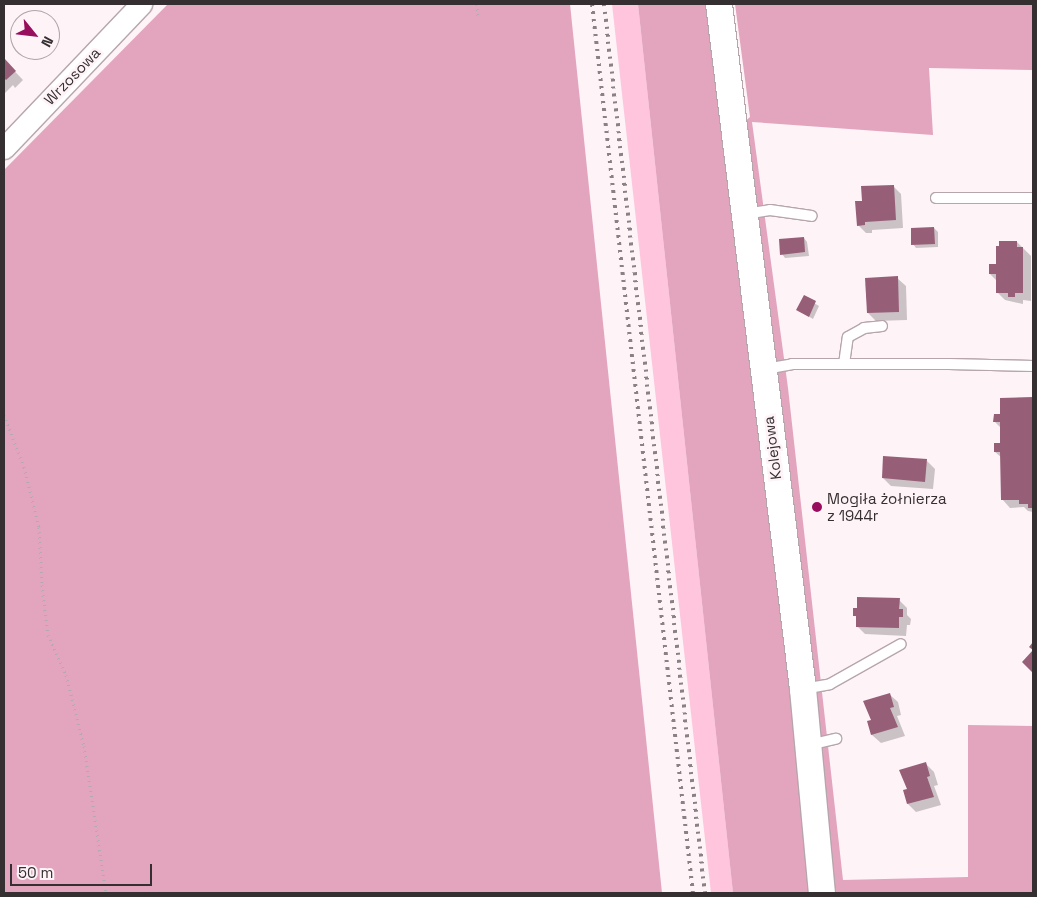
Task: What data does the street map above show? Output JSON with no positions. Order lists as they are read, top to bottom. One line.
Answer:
{"streets":{"street":["Wrzosowa","Kolejowa"]},"places":["Mogiła żołnierza z 1944r"],"scale_bar":"50 m","north":"bottom right"}
